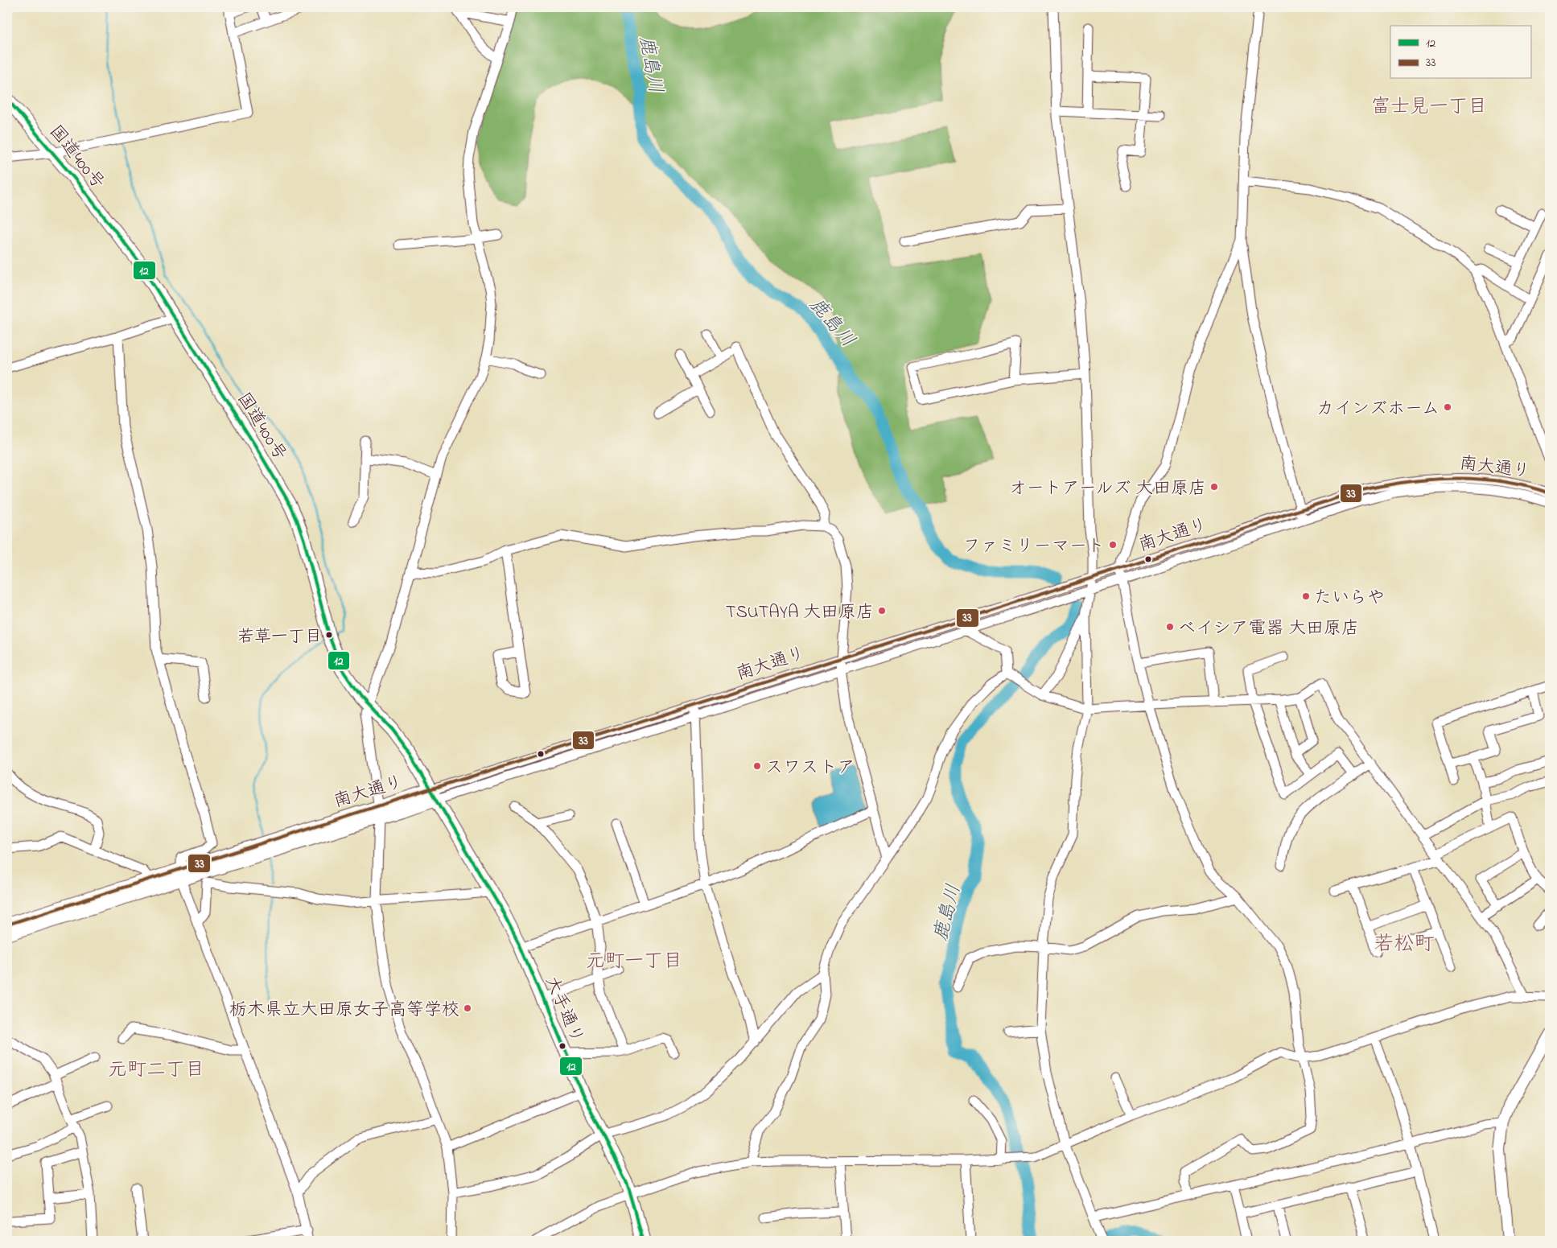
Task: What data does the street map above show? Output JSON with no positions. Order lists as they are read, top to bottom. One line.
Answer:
{"streets":{"highway":["国道400号","南大通り","大手通り"]},"crossings":[["国道400号","南大通り"],["国道400号","大手通り"],["南大通り","大手通り"]],"districts":["富士見一丁目","若松町","元町一丁目","元町二丁目"],"water":["鹿島川"],"places":["カインズホーム","オートアールズ 大田原店","ファミリーマート","たいらや","TSUTAYA 大田原店","ベイシア電器 大田原店","若草一丁目","スワストア","栃木県立大田原女子高等学校"],"lines":["transit line 12","transit line 33"],"legend":["12","33"]}
